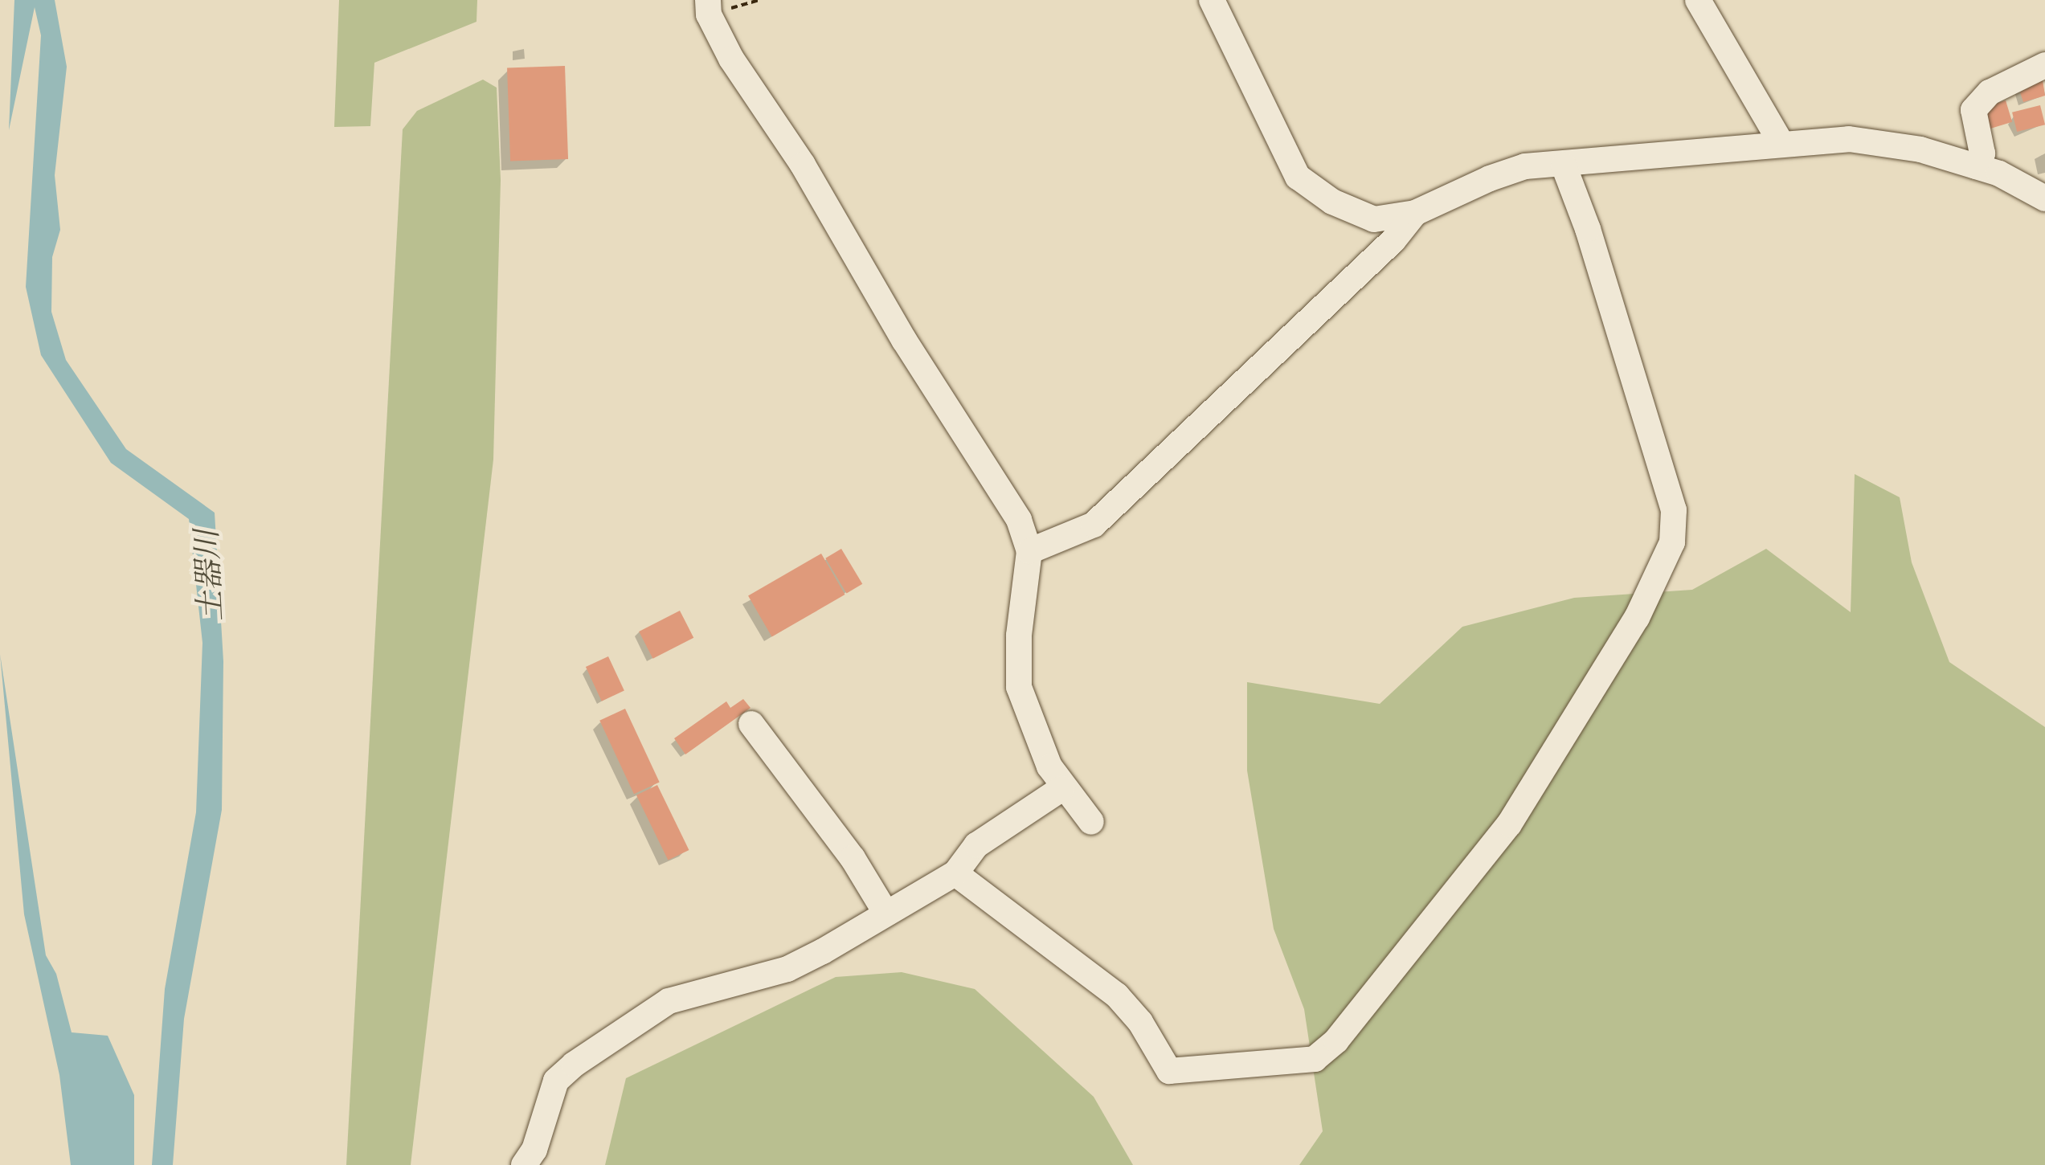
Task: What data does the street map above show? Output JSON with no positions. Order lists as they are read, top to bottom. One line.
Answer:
{"water":["土器川"]}
